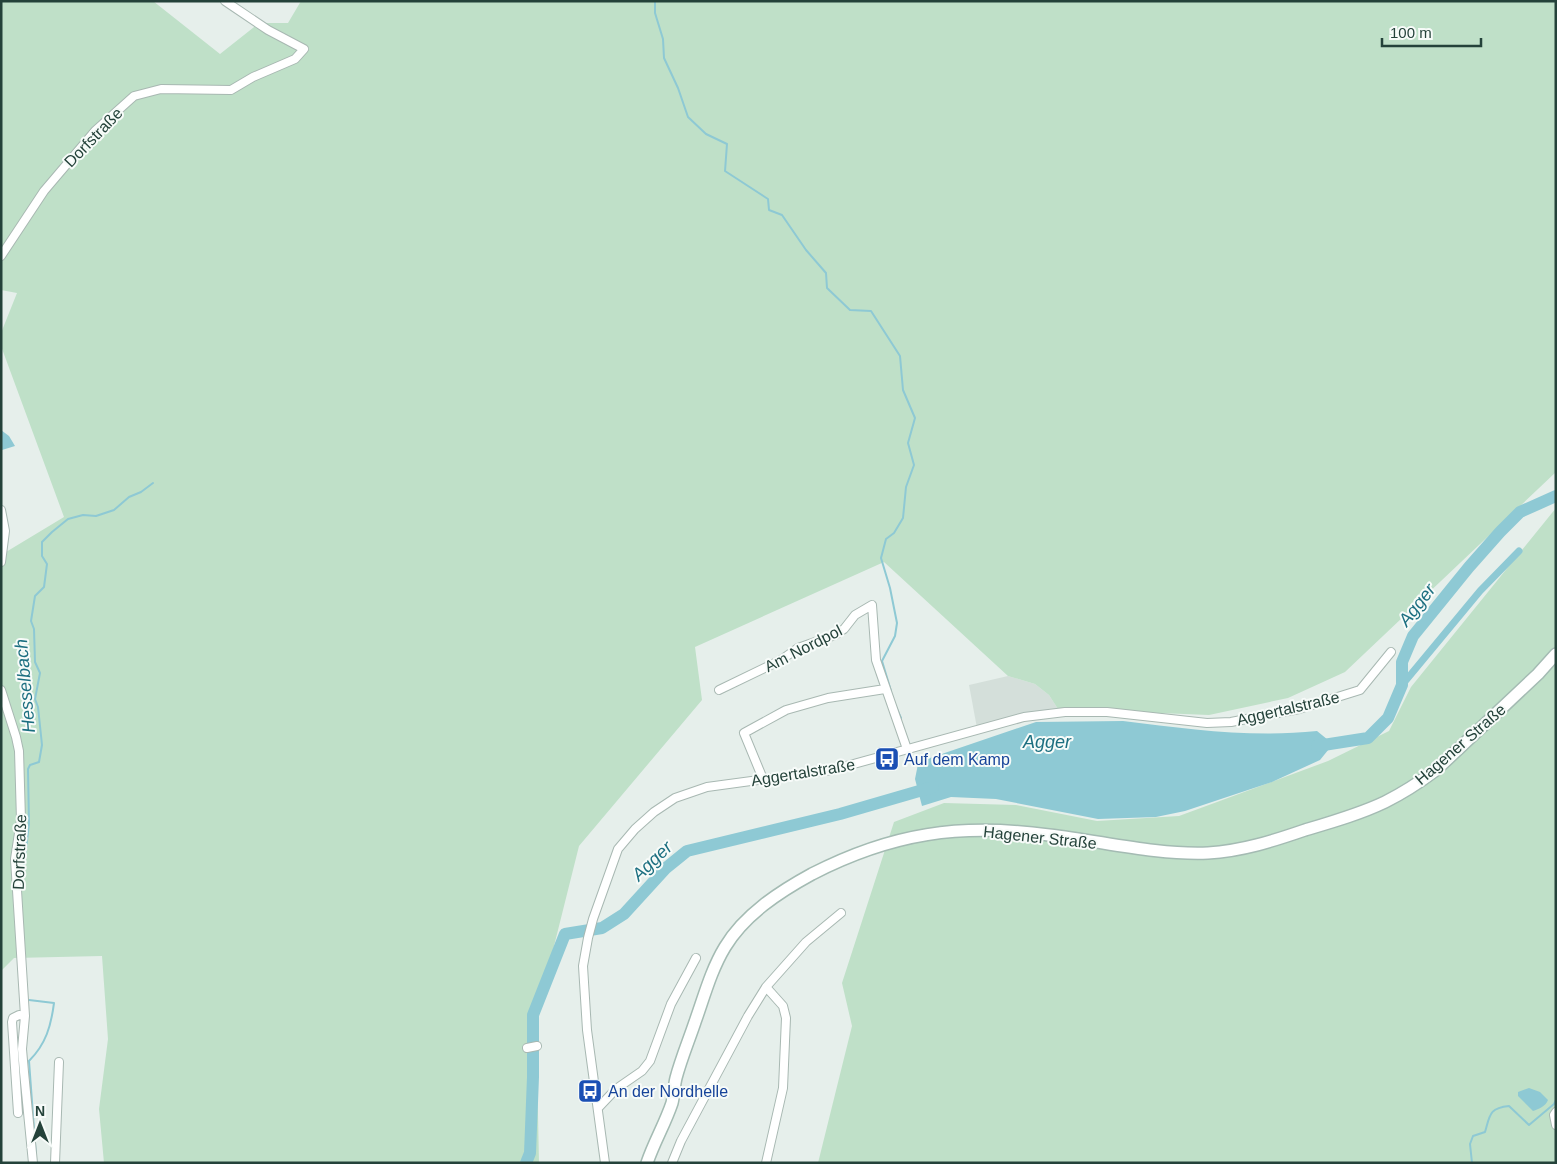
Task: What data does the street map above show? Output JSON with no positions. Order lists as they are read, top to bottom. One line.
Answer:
{"streets":{"main road":["Hagener Straße"],"street":["Dorfstraße","Am Nordpol","Aggertalstraße"]},"water":["Agger","Hesselbach"],"places":{"bus stop":["Auf dem Kamp","An der Nordhelle"]},"scale_bar":"100 m","north":"top"}
